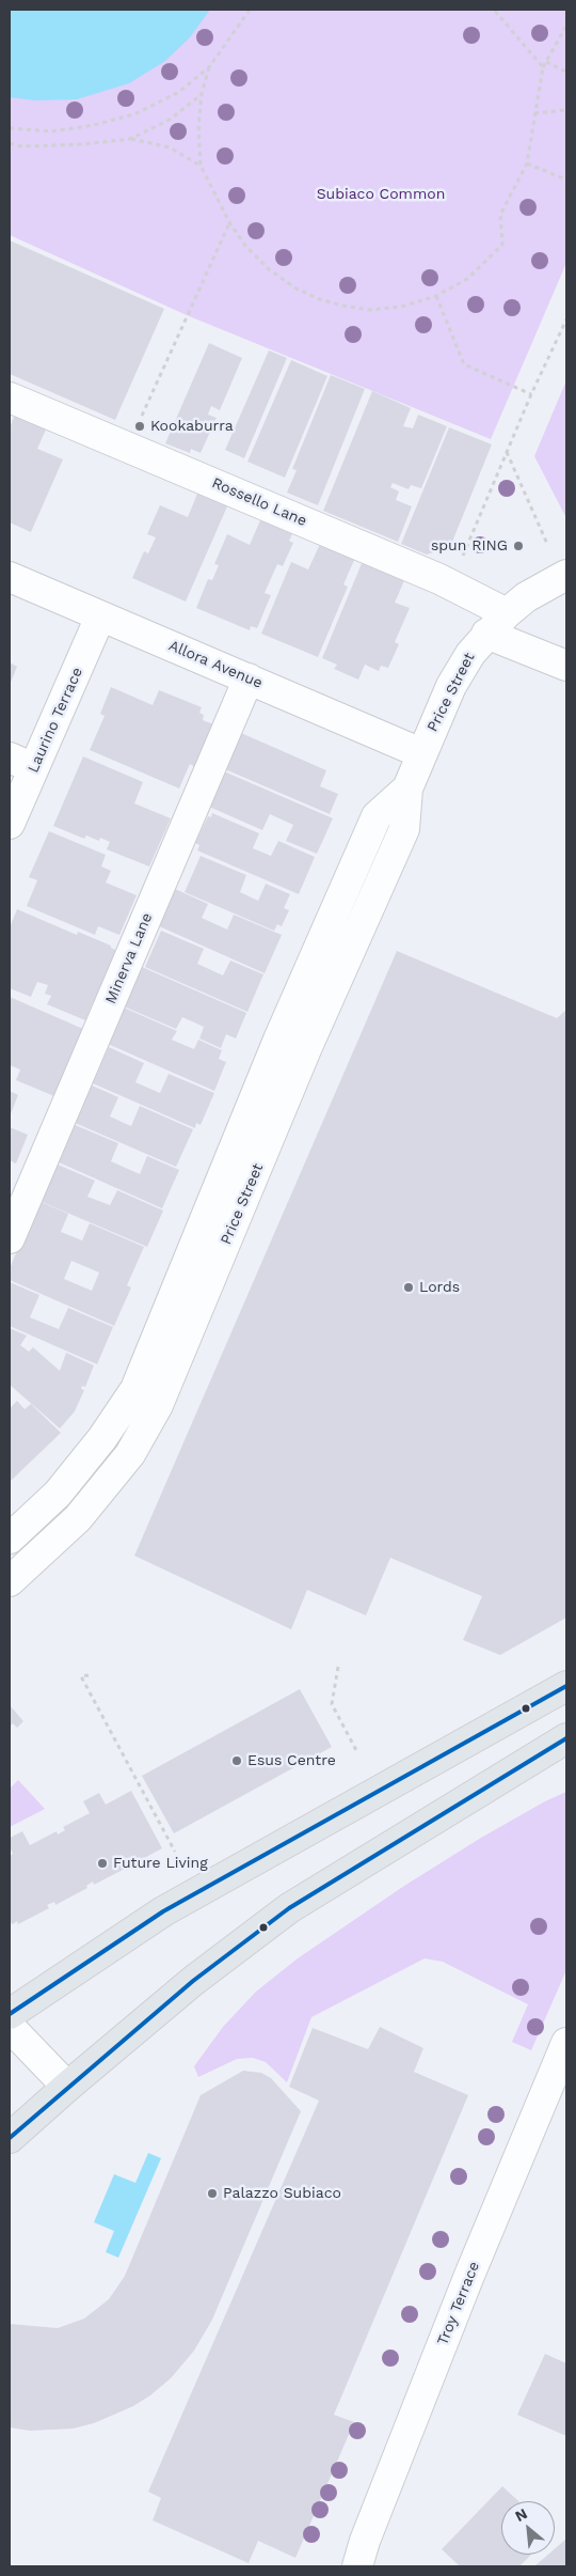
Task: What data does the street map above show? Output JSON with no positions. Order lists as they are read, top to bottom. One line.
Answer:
{"streets":{"street":["Rossello Lane","Allora Avenue","Price Street","Laurino Terrace","Minerva Lane","Troy Terrace"]},"crossings":[["Rossello Lane","Price Street"],["Allora Avenue","Price Street"],["Allora Avenue","Laurino Terrace"],["Allora Avenue","Minerva Lane"]],"parks":["Subiaco Common"],"places":["Kookaburra","spun RING","Lords","Esus Centre","Future Living","Palazzo Subiaco"],"north":"top left"}
